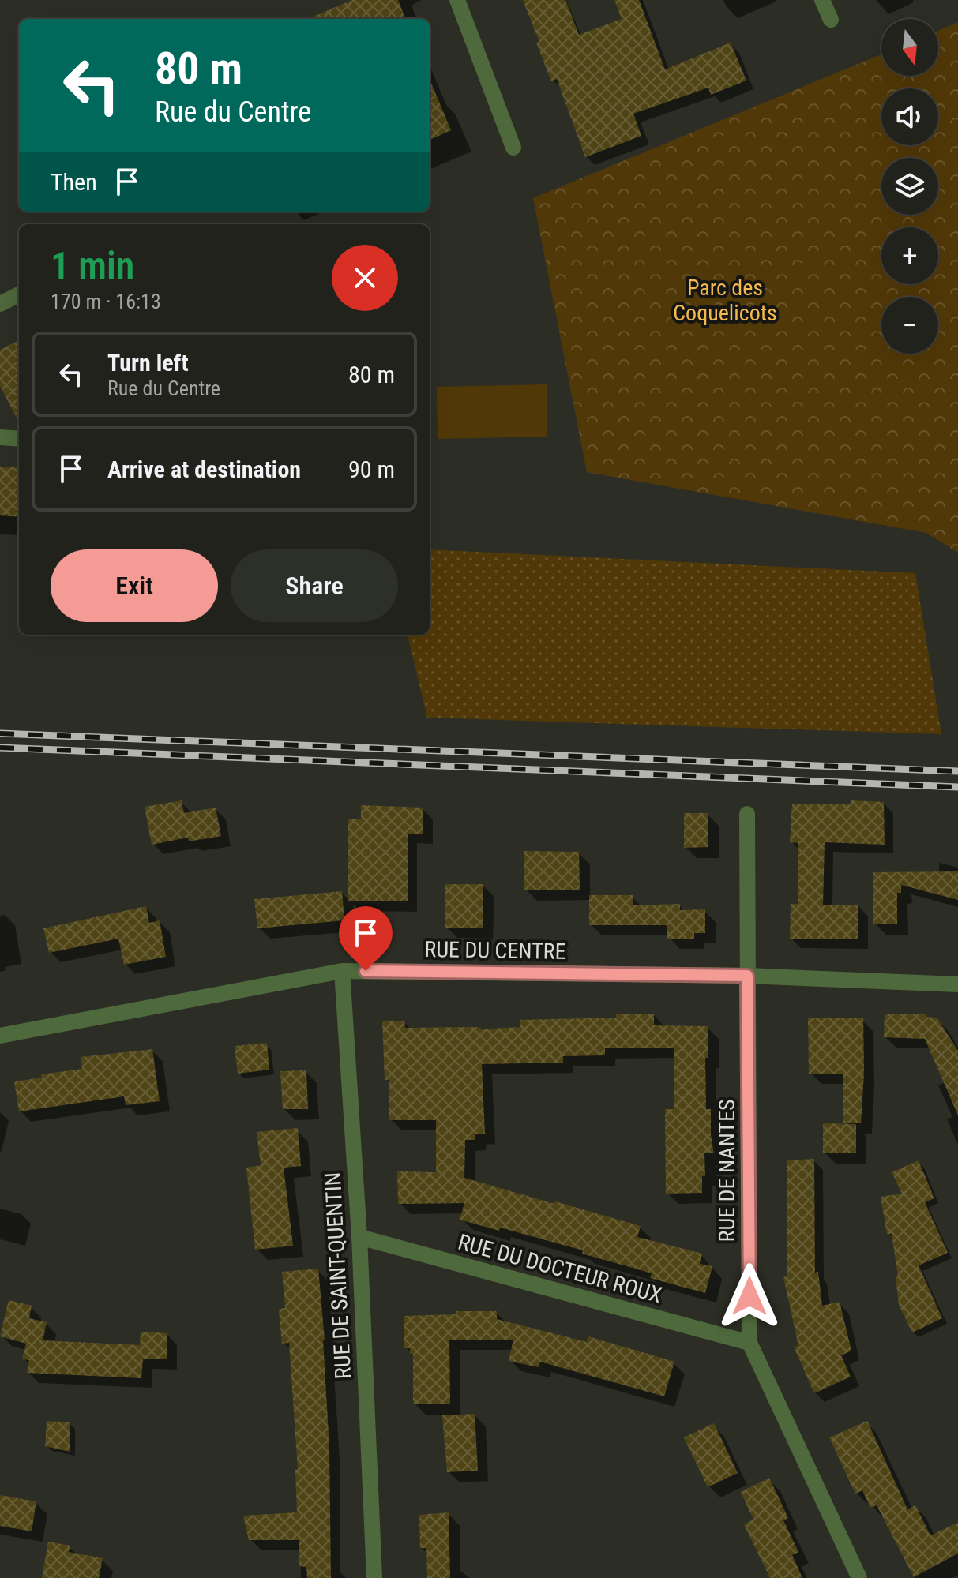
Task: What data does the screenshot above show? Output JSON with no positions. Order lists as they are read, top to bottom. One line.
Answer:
{"streets":{"street":["RUE DU CENTRE","RUE DE NANTES","RUE DU DOCTEUR ROUX","RUE DE SAINT-QUENTIN"]},"crossings":[["RUE DU CENTRE","RUE DE NANTES"],["RUE DU CENTRE","RUE DE SAINT-QUENTIN"],["RUE DE NANTES","RUE DU DOCTEUR ROUX"],["RUE DU DOCTEUR ROUX","RUE DE SAINT-QUENTIN"]],"parks":["Parc des Coquelicots"],"north":"bottom","page":{"map_buttons":["+","−"],"turn":["80 m","Rue du Centre"],"then":"Then","heading":["1 min","170 m · 16:13"],"list":[{"name":"Turn left","note":"Rue du Centre","value":"80 m"},{"name":"Arrive at destination","value":"90 m"}],"buttons":["Exit","Share"]}}
